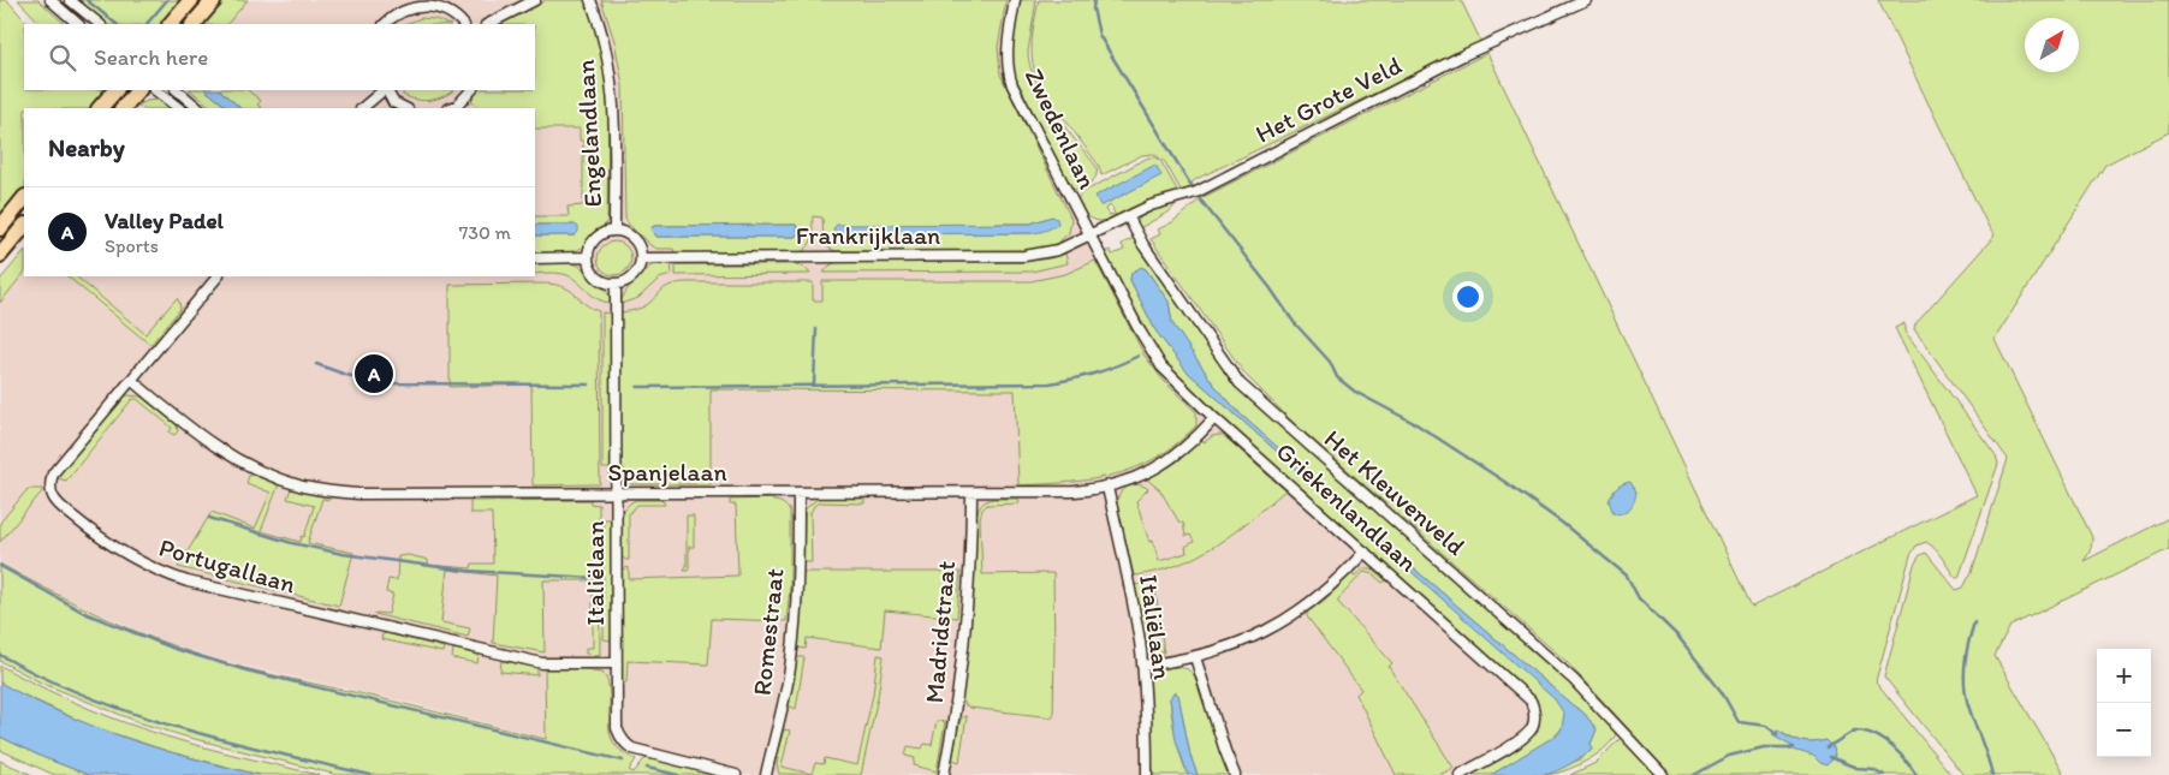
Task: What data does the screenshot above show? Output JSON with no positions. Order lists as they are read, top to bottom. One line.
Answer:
{"streets":{"street":["Het Grote Veld","Zwedenlaan","Engelandlaan","Frankrijklaan","Spanjelaan","Het Kleuvenveld","Griekenlandlaan","Portugallaan","Italiëlaan","Romestraat","Madridstraat"]},"crossings":[["Het Grote Veld","Zwedenlaan"],["Het Grote Veld","Frankrijklaan"],["Het Grote Veld","Het Kleuvenveld"],["Het Grote Veld","Griekenlandlaan"],["Zwedenlaan","Frankrijklaan"],["Zwedenlaan","Griekenlandlaan"],["Engelandlaan","Frankrijklaan"],["Engelandlaan","Italiëlaan"],["Frankrijklaan","Griekenlandlaan"],["Frankrijklaan","Italiëlaan"],["Spanjelaan","Griekenlandlaan"],["Spanjelaan","Portugallaan"],["Spanjelaan","Italiëlaan"],["Spanjelaan","Romestraat"],["Spanjelaan","Madridstraat"],["Portugallaan","Italiëlaan"]],"north":"top right","page":{"search":"Search here","heading":"Nearby","list":[{"mark":"A","name":"Valley Padel","note":"Sports","value":"730 m"}],"pins":"A","map_buttons":["+","−"]}}
